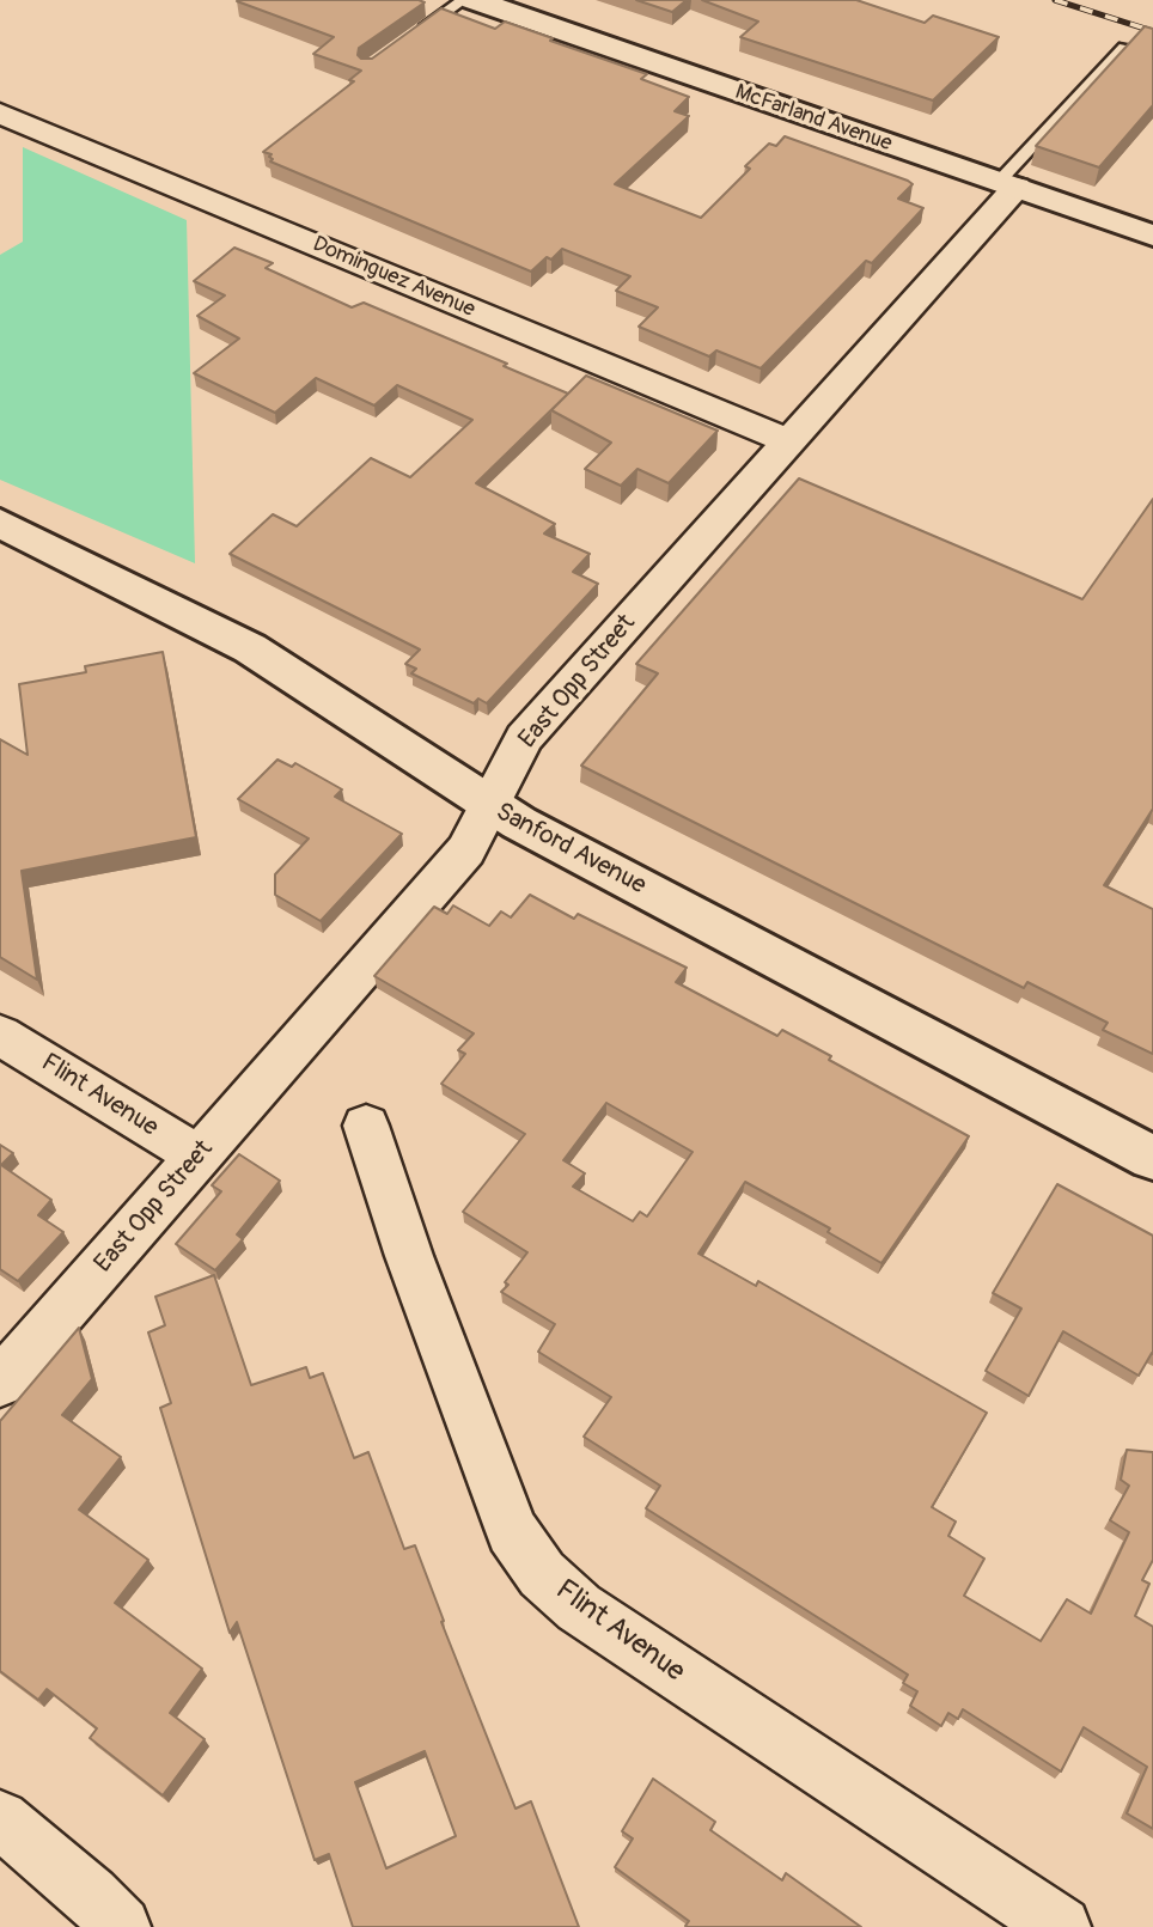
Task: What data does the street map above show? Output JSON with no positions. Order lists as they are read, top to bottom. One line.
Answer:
{"streets":{"street":["McFarland Avenue","Dominguez Avenue","East Opp Street","Sanford Avenue","Flint Avenue"]},"crossings":[["McFarland Avenue","East Opp Street"],["Dominguez Avenue","East Opp Street"],["East Opp Street","Sanford Avenue"],["East Opp Street","Flint Avenue"]]}
